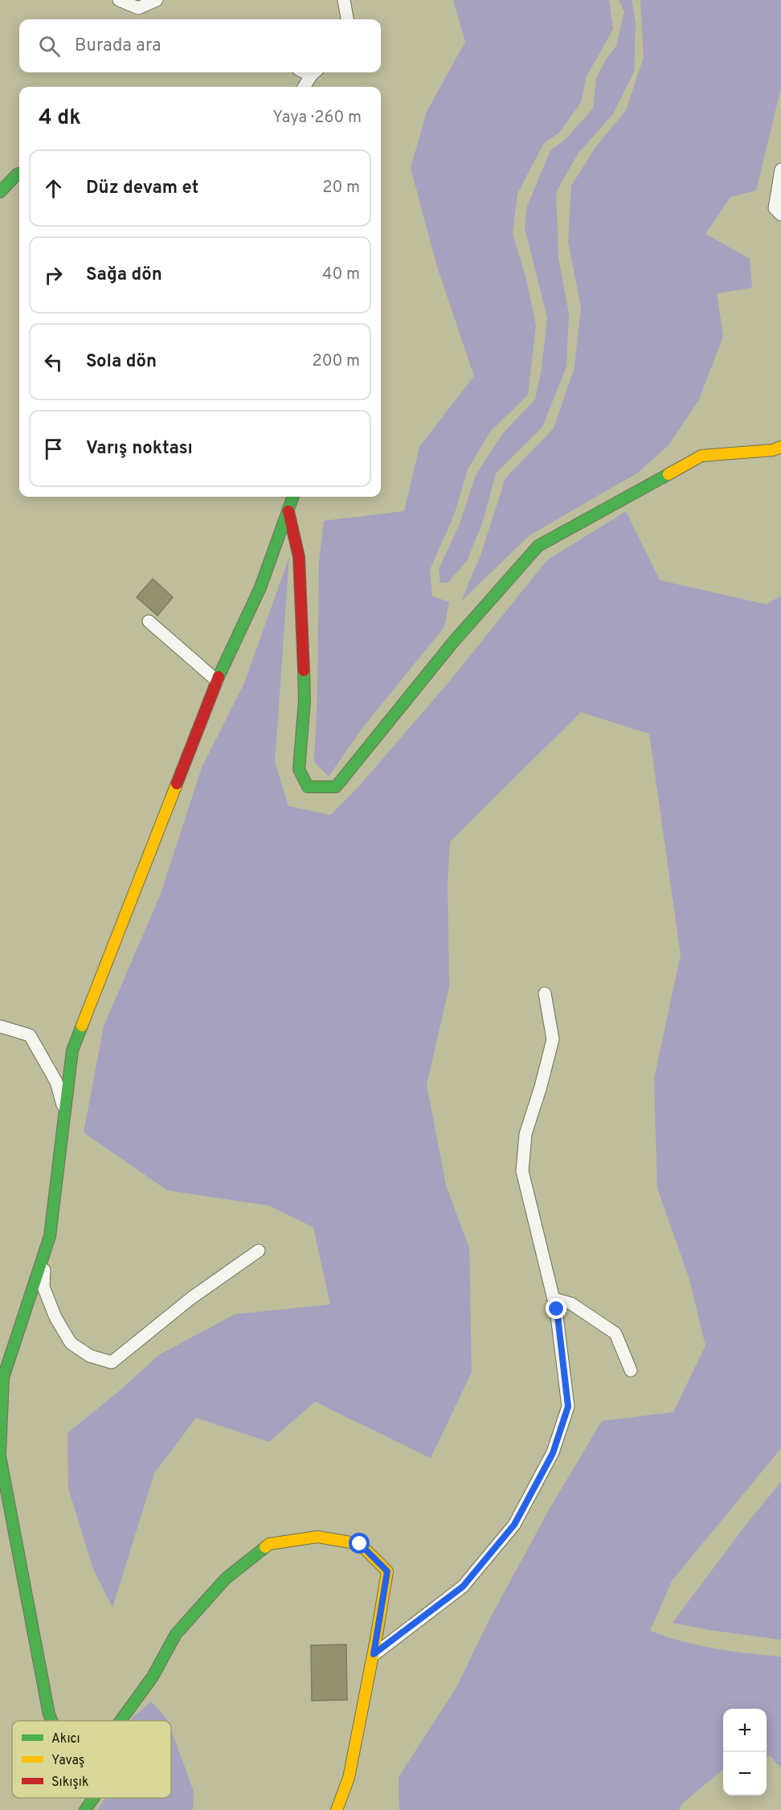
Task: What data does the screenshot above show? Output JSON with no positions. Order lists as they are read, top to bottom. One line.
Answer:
{"legend":["Akıcı","Yavaş","Sıkışık"],"page":{"search":"Burada ara","heading":["4 dk","Yaya · 260 m"],"list":[["Düz devam et","20 m"],["Sağa dön","40 m"],["Sola dön","200 m"],"Varış noktası"],"map_buttons":["+","−"]}}
